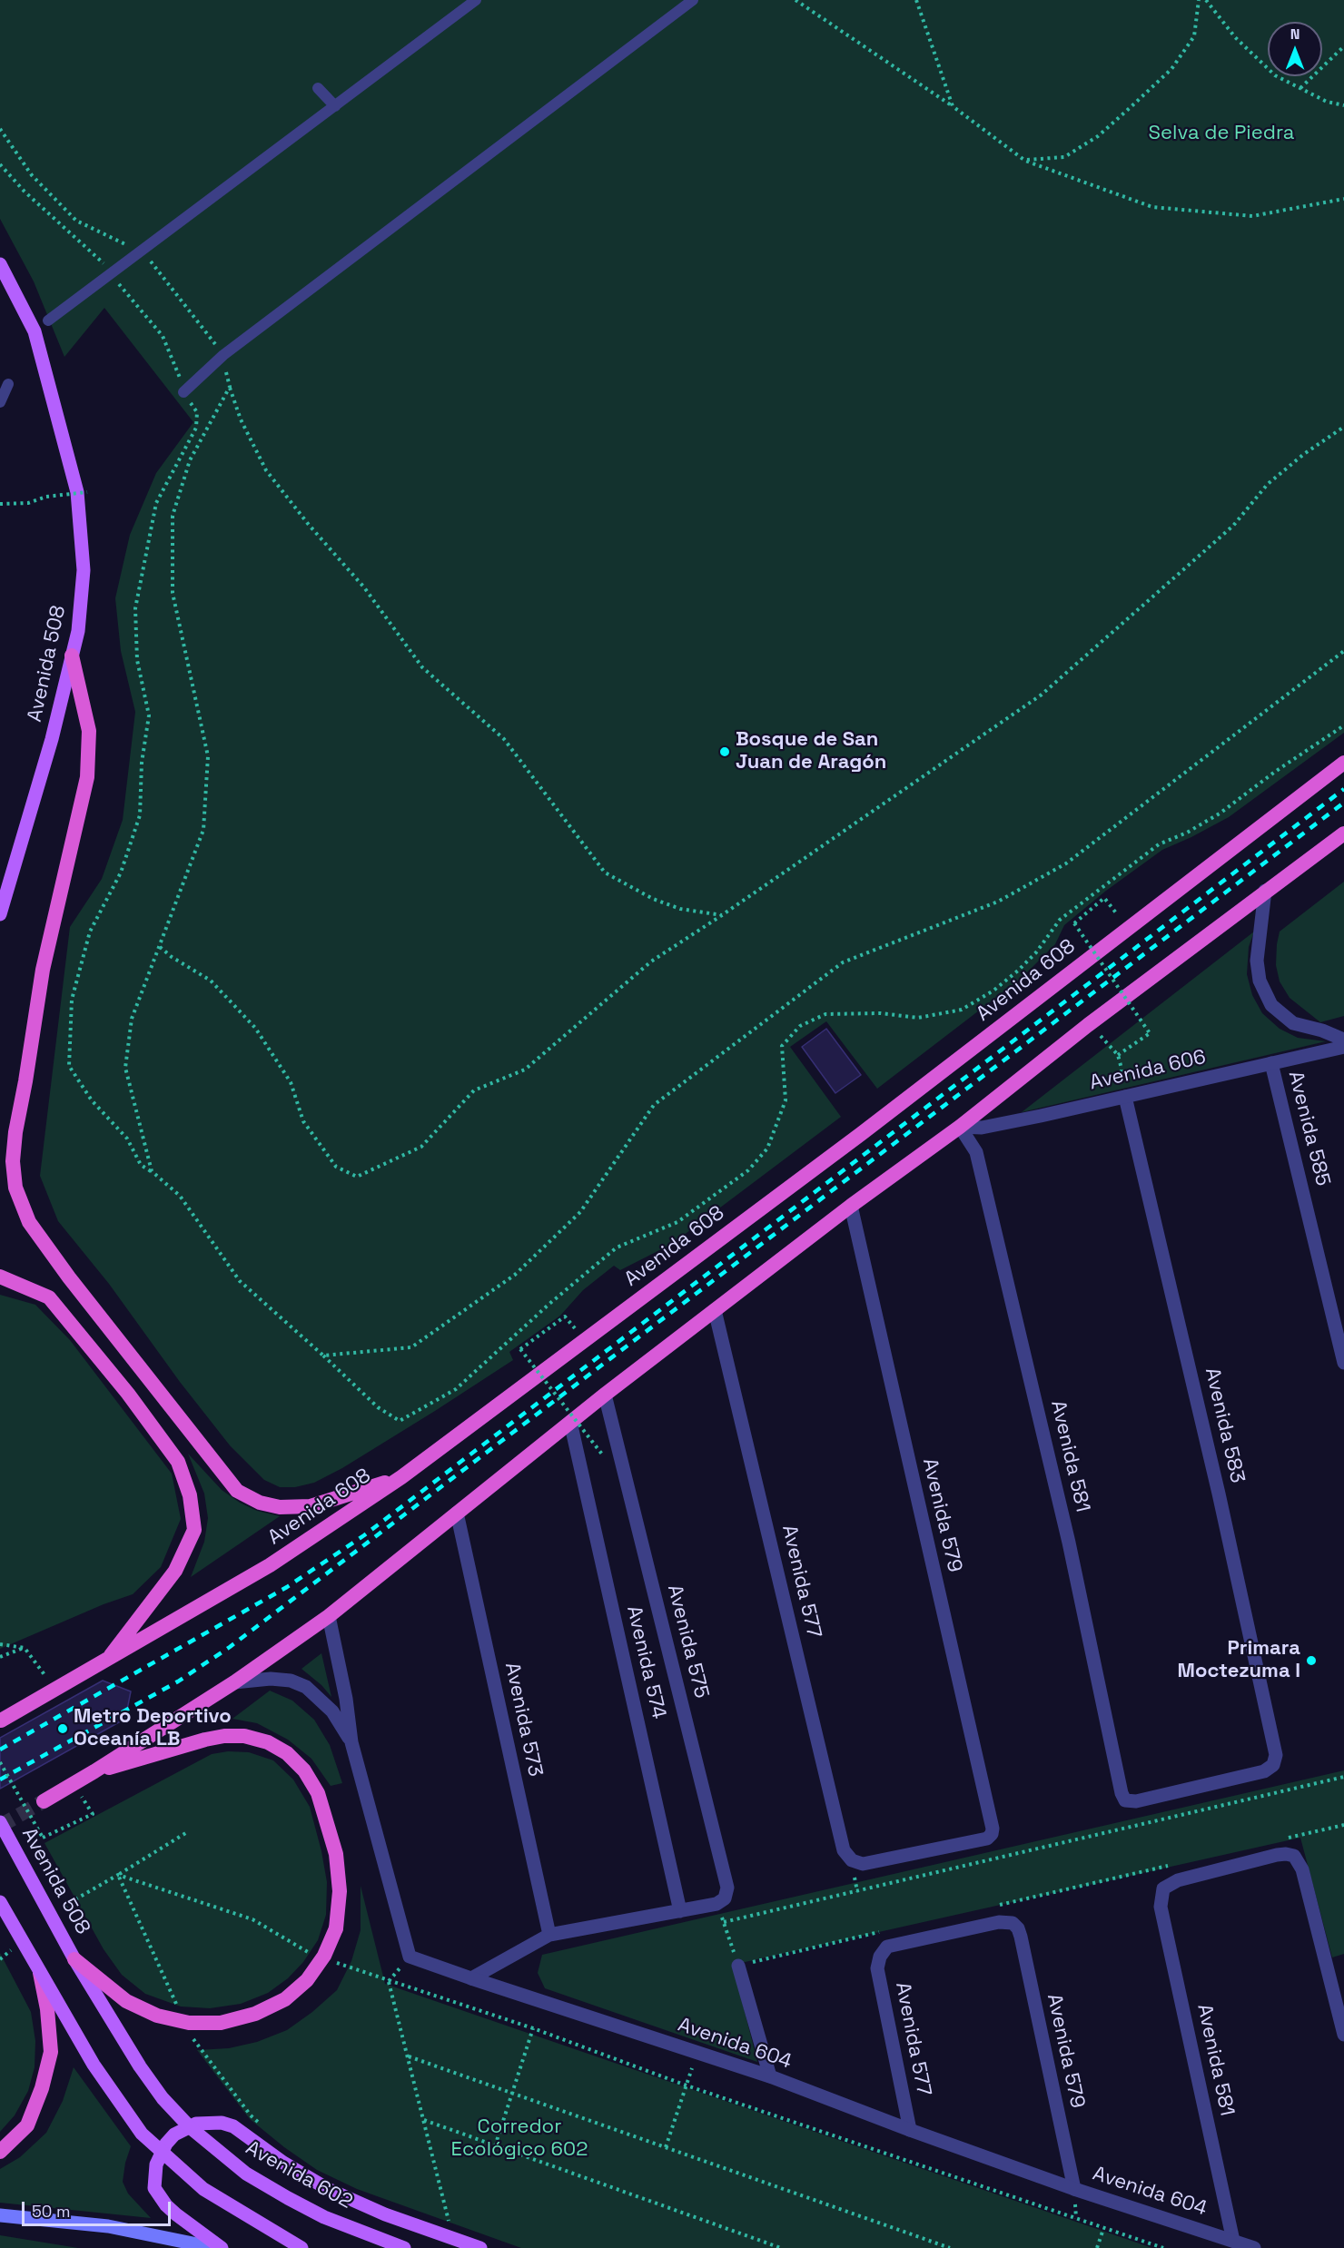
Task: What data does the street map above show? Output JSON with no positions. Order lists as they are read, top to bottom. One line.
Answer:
{"streets":{"highway":["Avenida 608"],"main road":["Avenida 508","Avenida 602"],"street":["Avenida 606","Avenida 585","Avenida 583","Avenida 581","Avenida 579","Avenida 577","Avenida 575","Avenida 574","Avenida 573","Avenida 604"]},"crossings":[["Avenida 508","Avenida 602"],["Avenida 606","Avenida 585"],["Avenida 606","Avenida 583"],["Avenida 606","Avenida 581"],["Avenida 583","Avenida 581"],["Avenida 581","Avenida 604"],["Avenida 579","Avenida 577"],["Avenida 579","Avenida 604"],["Avenida 577","Avenida 604"]],"parks":["Selva de Piedra","Corredor Ecológico 602"],"places":["Bosque de San Juan de Aragón","Primara Moctezuma I","Metro Deportivo Oceanía LB"],"scale_bar":"50 m","north":"top"}
